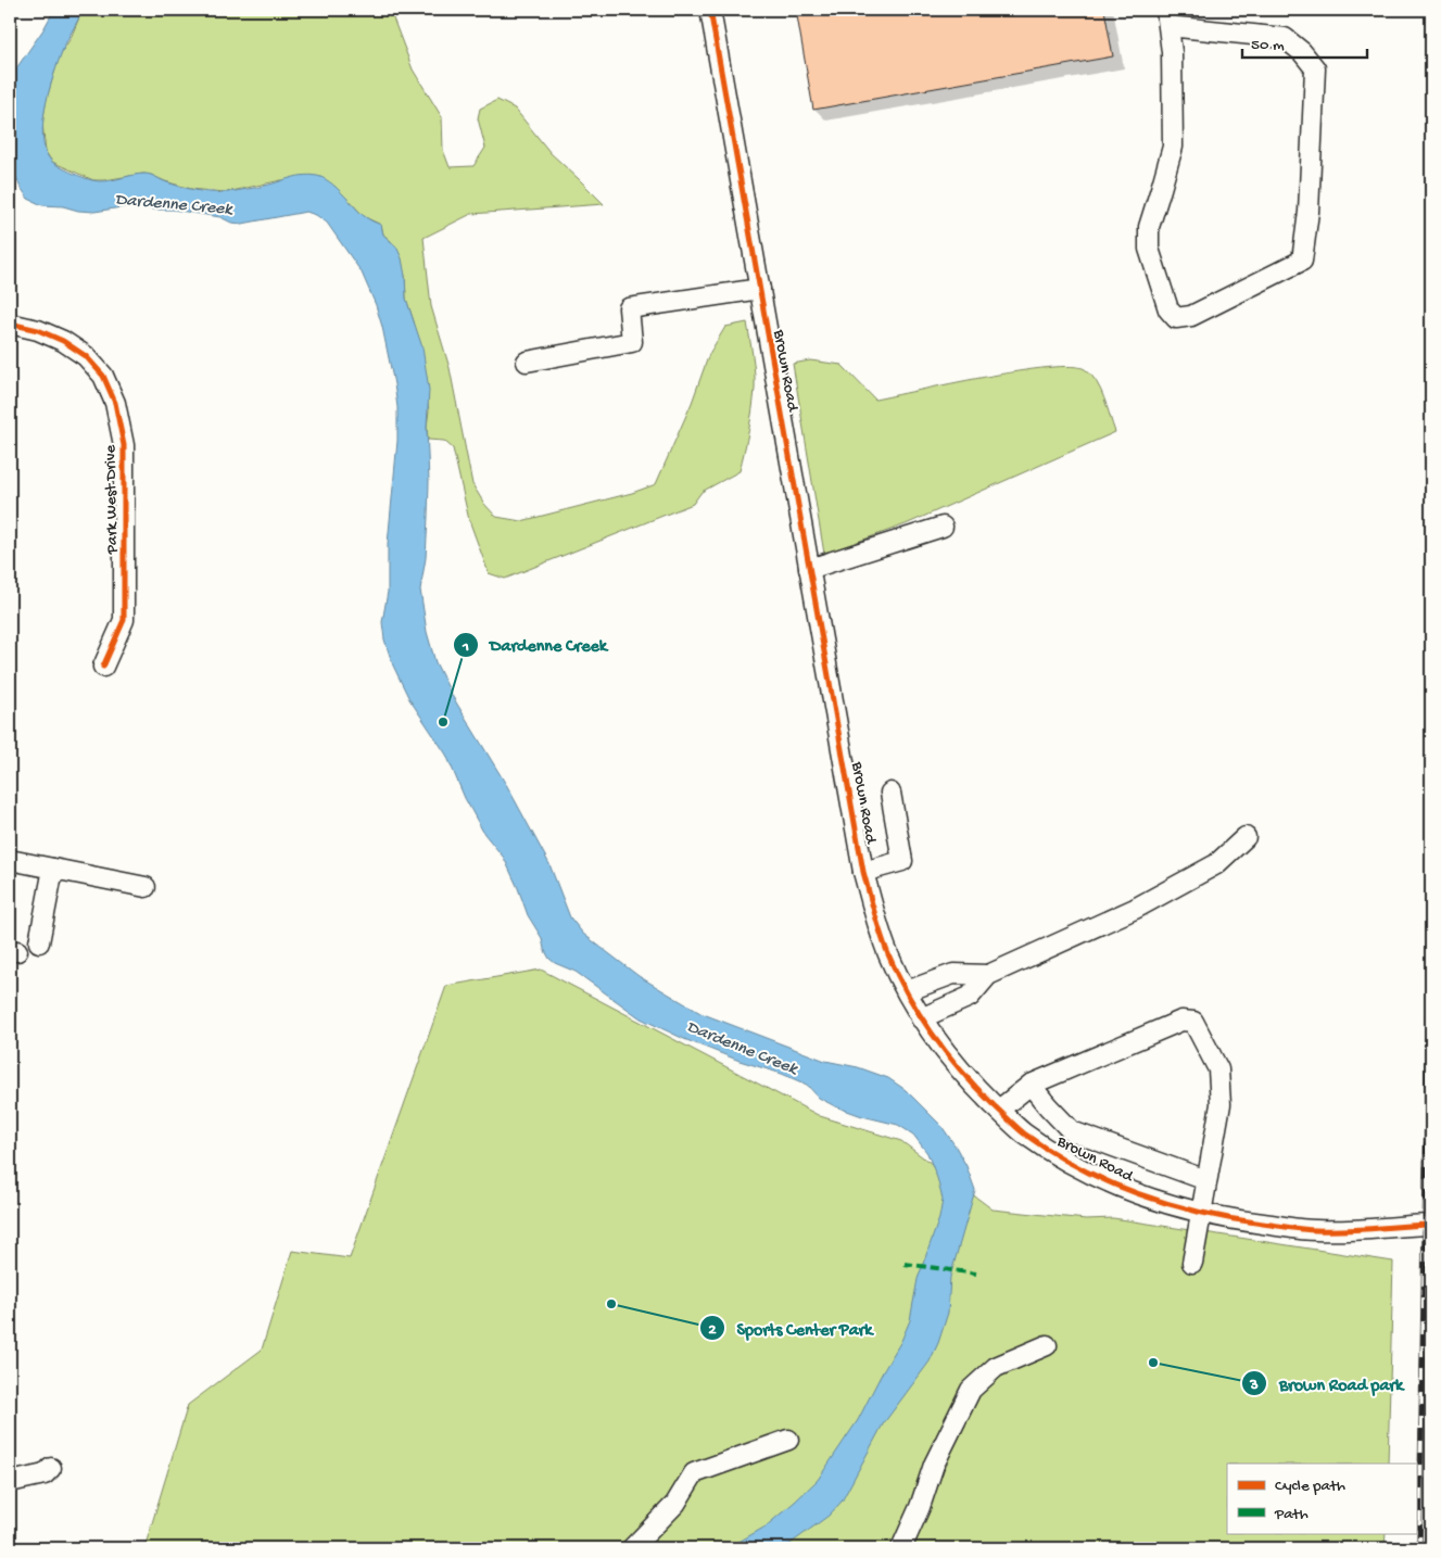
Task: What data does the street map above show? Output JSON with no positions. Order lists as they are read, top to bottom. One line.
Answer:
{"streets":{"street":["Brown Road","Park West Drive"]},"water":["Dardenne Creek"],"places":["Dardenne Creek","Sports Center Park","Brown Road park"],"legend":["Cycle path","Path"],"scale_bar":"50 m"}
